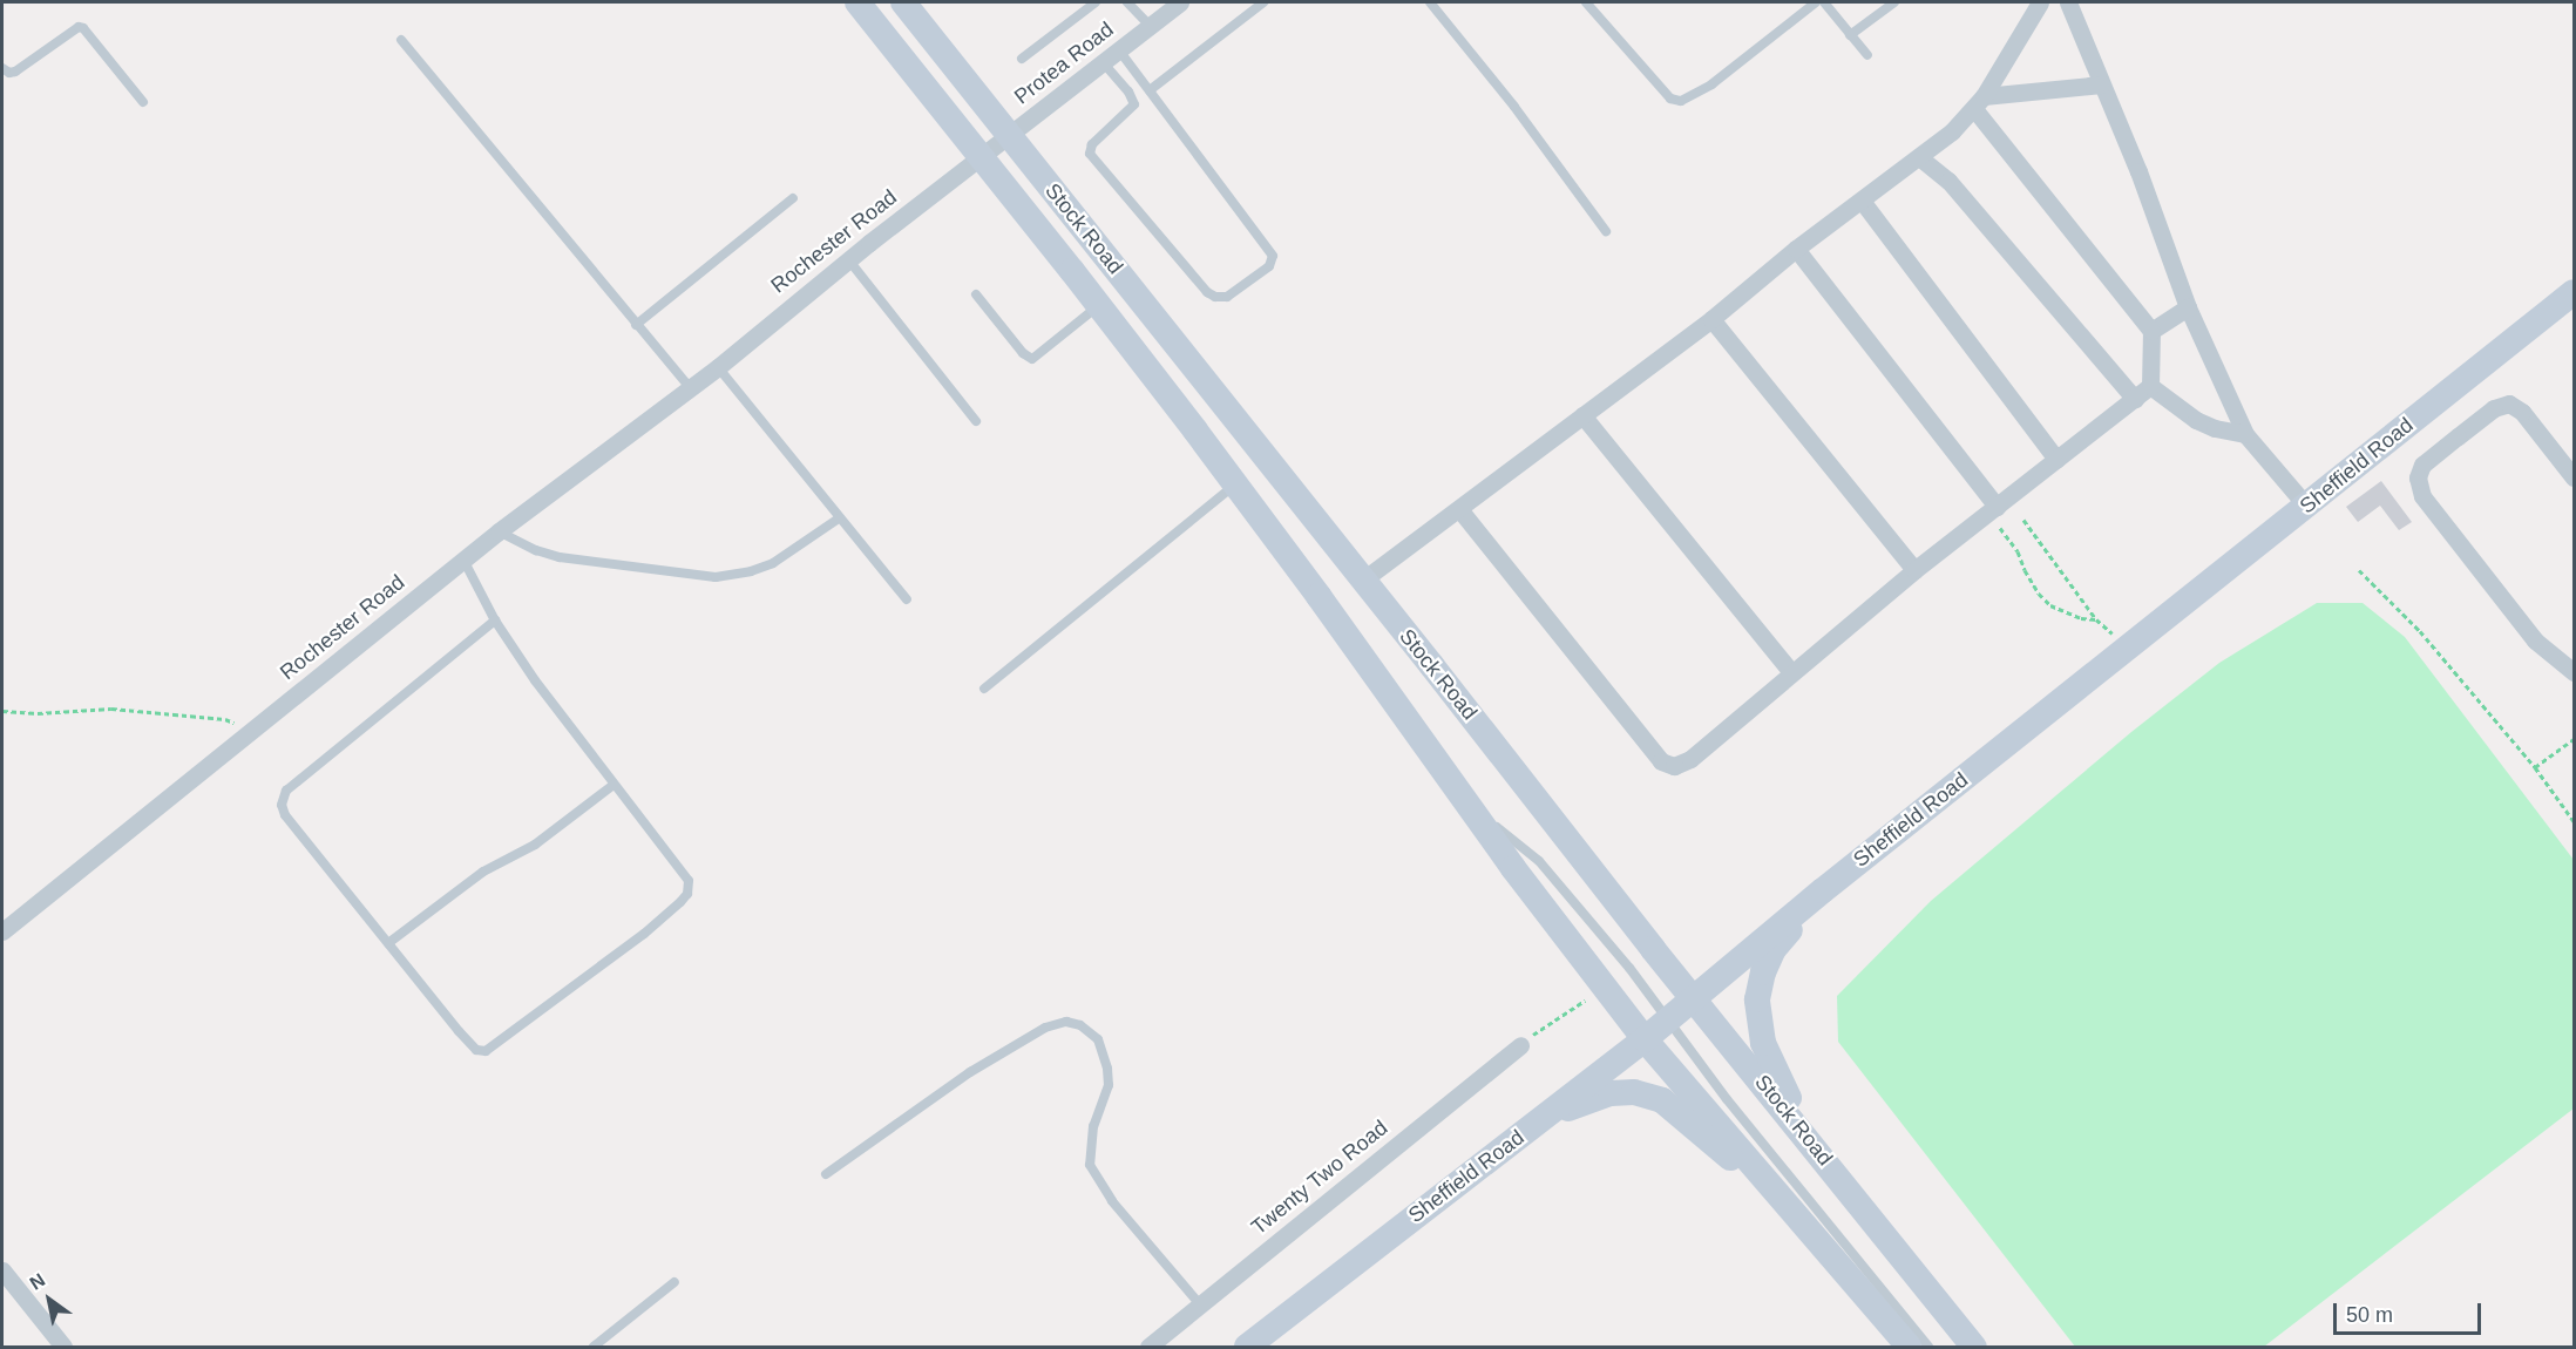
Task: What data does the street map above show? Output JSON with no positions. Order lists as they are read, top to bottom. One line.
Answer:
{"streets":{"main road":["Stock Road","Sheffield Road"],"street":["Protea Road","Rochester Road","Twenty Two Road"]},"crossings":[["Protea Road","Stock Road"],["Protea Road","Rochester Road"],["Stock Road","Rochester Road"],["Stock Road","Sheffield Road"]],"scale_bar":"50 m","north":"top left"}
